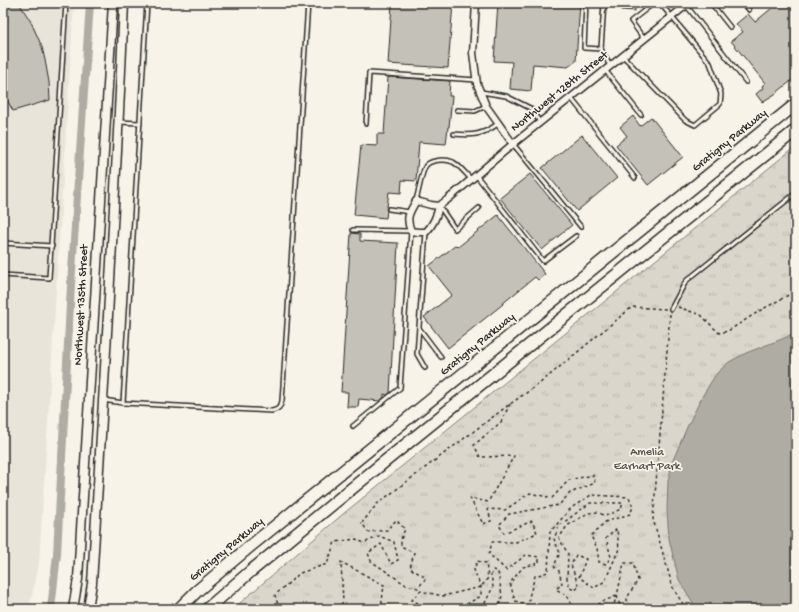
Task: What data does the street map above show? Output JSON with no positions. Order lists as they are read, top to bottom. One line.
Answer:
{"streets":{"highway":["Gratigny Parkway"],"main road":["Northwest 135th Street"],"street":["Northwest 128th Street"]},"parks":["Amelia Earhart Park"]}
